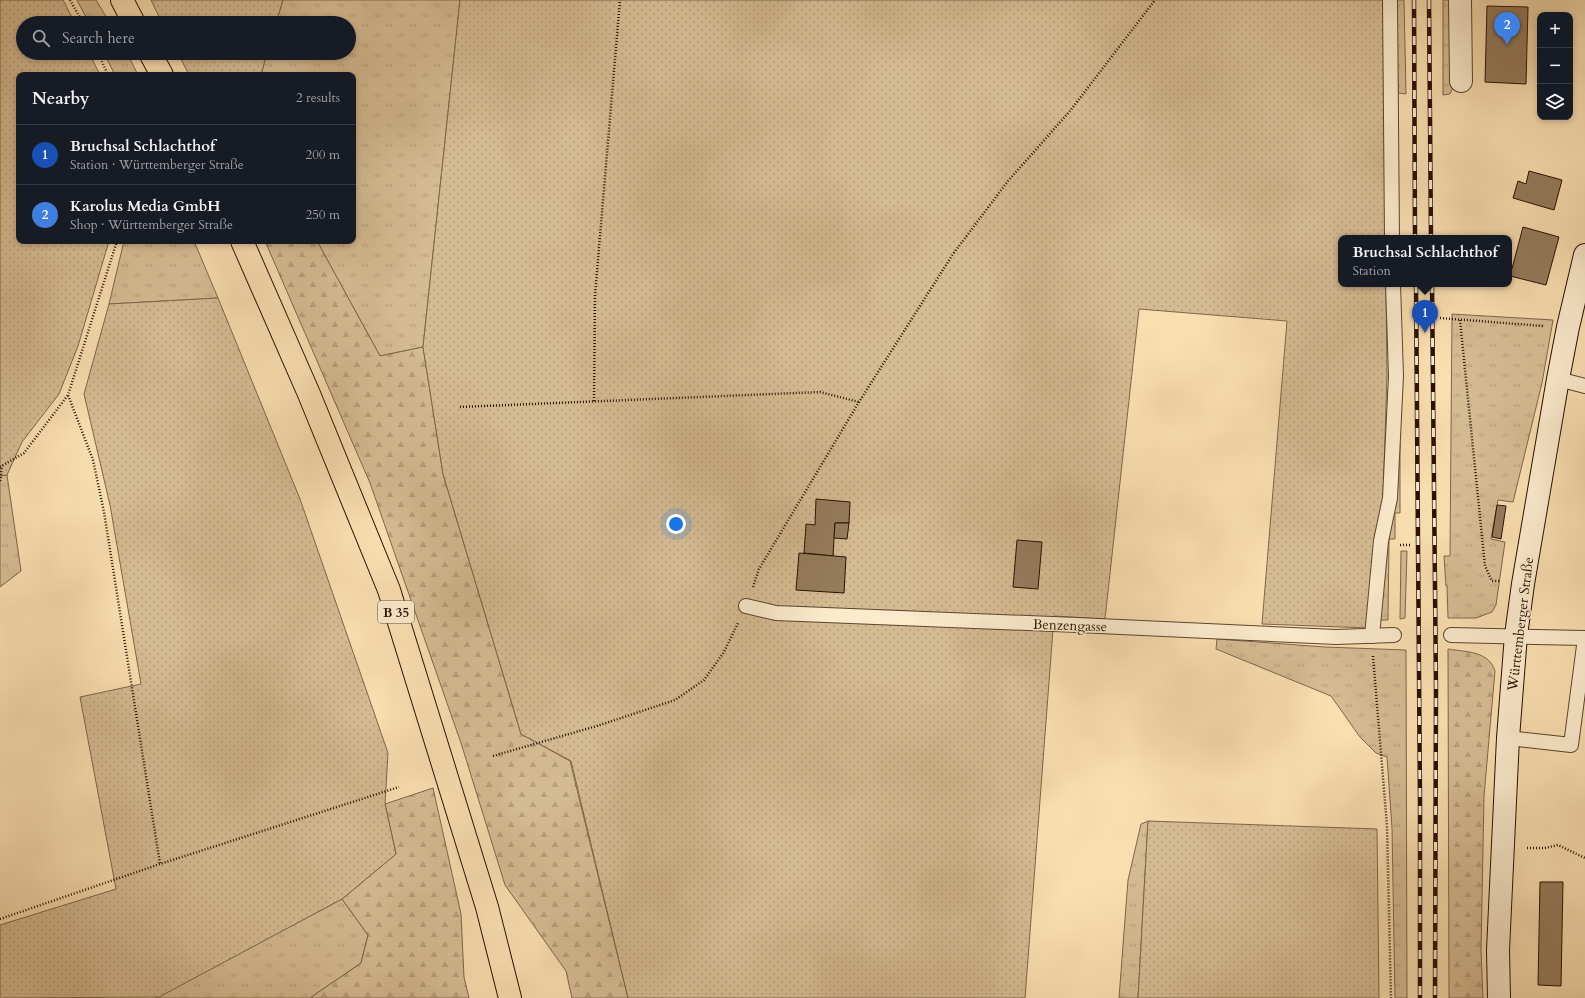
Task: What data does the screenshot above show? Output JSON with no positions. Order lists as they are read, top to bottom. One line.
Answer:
{"streets":{"main road":["B 35","Württemberger Straße"],"lane":["Benzengasse"]},"page":{"map_buttons":["+","−"],"pins":["2","1"],"search":"Search here","heading":["Nearby","2 results"],"list":[{"mark":"1","name":"Bruchsal Schlachthof","note":"Station · Württemberger Straße","value":"200 m"},{"mark":"2","name":"Karolus Media GmbH","note":"Shop · Württemberger Straße","value":"250 m"}],"popup":["Bruchsal Schlachthof","Station"]}}
